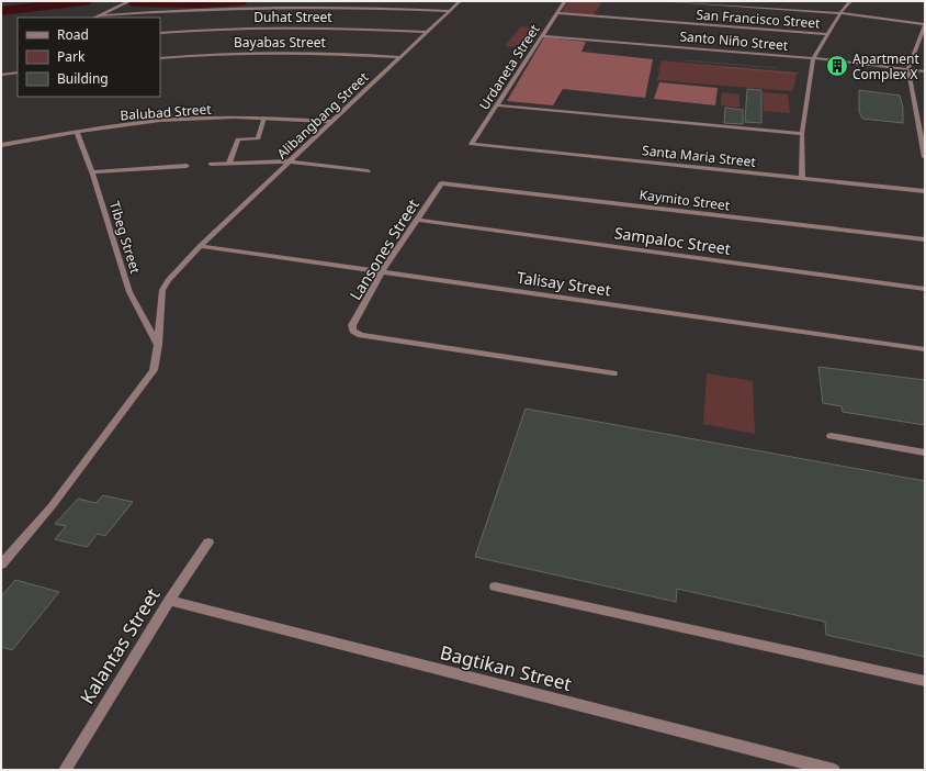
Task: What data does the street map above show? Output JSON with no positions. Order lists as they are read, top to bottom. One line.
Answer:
{"streets":{"street":["Duhat Street","San Francisco Street","Santo Niño Street","Bayabas Street","Urdaneta Street","Balubad Street","Alibangbang Street","Santa Maria Street","Kaymito Street","Tibeg Street","Sampaloc Street","Lansones Street","Talisay Street","Kalantas Street","Bagtikan Street"]},"crossings":[["Duhat Street","Alibangbang Street"],["San Francisco Street","Urdaneta Street"],["Santo Niño Street","Urdaneta Street"],["Bayabas Street","Alibangbang Street"],["Urdaneta Street","Santa Maria Street"],["Balubad Street","Alibangbang Street"],["Balubad Street","Tibeg Street"],["Alibangbang Street","Tibeg Street"],["Alibangbang Street","Talisay Street"],["Kaymito Street","Lansones Street"],["Sampaloc Street","Lansones Street"],["Lansones Street","Talisay Street"],["Kalantas Street","Bagtikan Street"]],"places":{"building":["Apartment Complex X"]},"legend":["Road","Park","Building"]}
